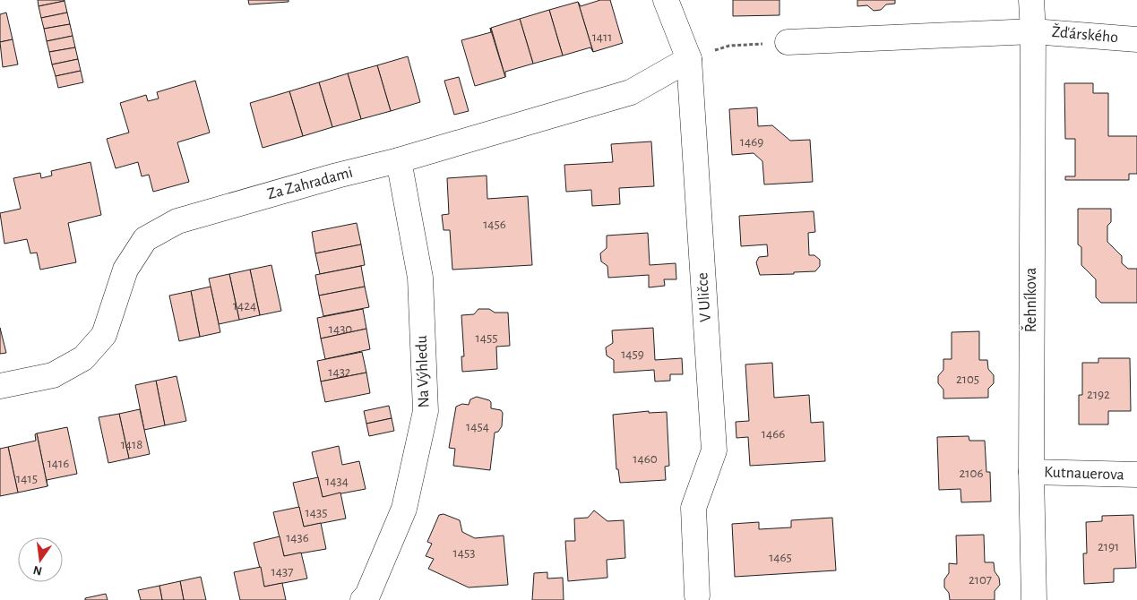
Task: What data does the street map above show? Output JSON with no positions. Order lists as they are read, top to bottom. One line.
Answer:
{"streets":{"street":["Žďárského","Za Zahradami","V Uličce","Řehníkova","Na Výhledu","Kutnauerova"]},"crossings":[["Žďárského","Řehníkova"],["Za Zahradami","V Uličce"],["Za Zahradami","Na Výhledu"],["Řehníkova","Kutnauerova"]],"house_numbers":["1411","1469","1456","1424","1430","1455","1459","1432","2105","2192","1454","1466","1418","1460","1416","2106","1415","1434","1435","1436","2191","1453","1465","1437","2107"],"north":"bottom"}
